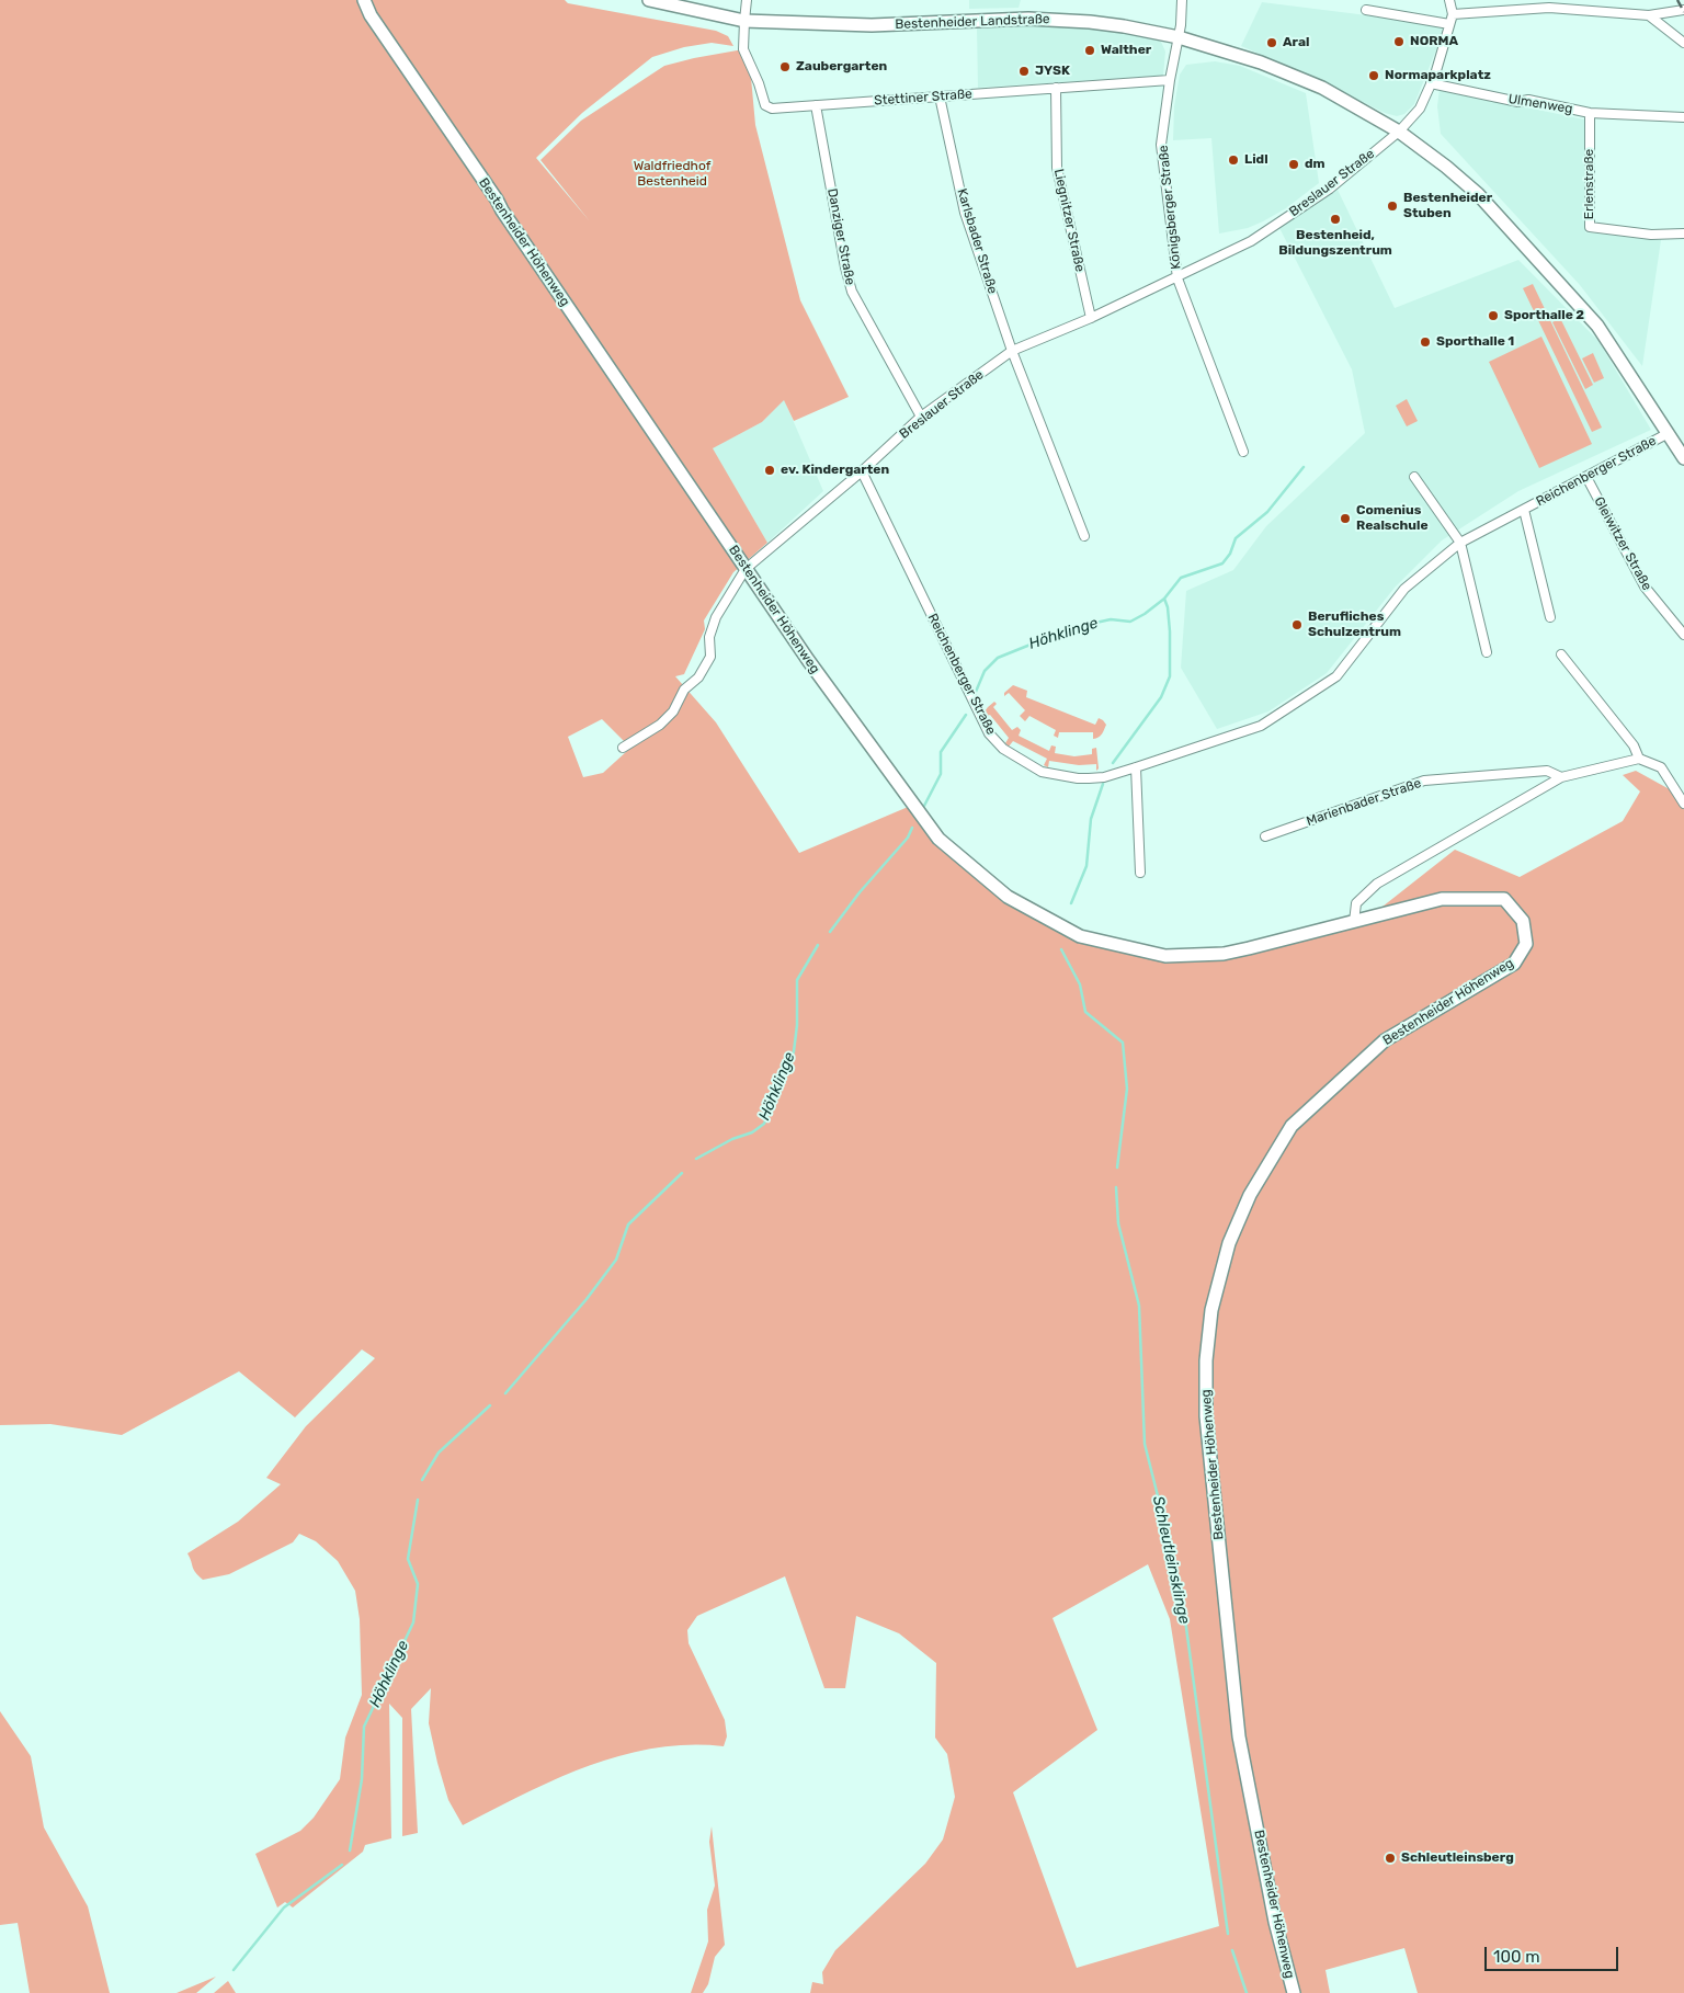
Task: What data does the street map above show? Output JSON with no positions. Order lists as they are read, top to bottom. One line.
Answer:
{"streets":{"street":["Bestenheider Landstraße","Stettiner Straße","Ulmenweg","Breslauer Straße","Erlenstraße","Königsberger Straße","Liegnitzer Straße","Danziger Straße","Karlsbader Straße","Bestenheider Höhenweg","Reichenberger Straße","Gleiwitzer Straße","Marienbader Straße"]},"crossings":[["Bestenheider Landstraße","Stettiner Straße"],["Bestenheider Landstraße","Breslauer Straße"],["Bestenheider Landstraße","Königsberger Straße"],["Bestenheider Landstraße","Reichenberger Straße"],["Stettiner Straße","Königsberger Straße"],["Stettiner Straße","Liegnitzer Straße"],["Stettiner Straße","Danziger Straße"],["Stettiner Straße","Karlsbader Straße"],["Ulmenweg","Breslauer Straße"],["Ulmenweg","Erlenstraße"],["Breslauer Straße","Königsberger Straße"],["Breslauer Straße","Liegnitzer Straße"],["Breslauer Straße","Danziger Straße"],["Breslauer Straße","Karlsbader Straße"],["Breslauer Straße","Bestenheider Höhenweg"],["Breslauer Straße","Reichenberger Straße"],["Reichenberger Straße","Gleiwitzer Straße"]],"water":["Höhklinge","Schleutleinsklinge"],"parks":["Waldfriedhof Bestenheid"],"places":["NORMA","Aral","Walther","Zaubergarten","JYSK","Normaparkplatz","Lidl","dm","Bestenheider Stuben","Bestenheid, Bildungszentrum","Sporthalle 2","Sporthalle 1","ev. Kindergarten","Comenius Realschule","Berufliches Schulzentrum","Schleutleinsberg"],"scale_bar":"100 m"}
